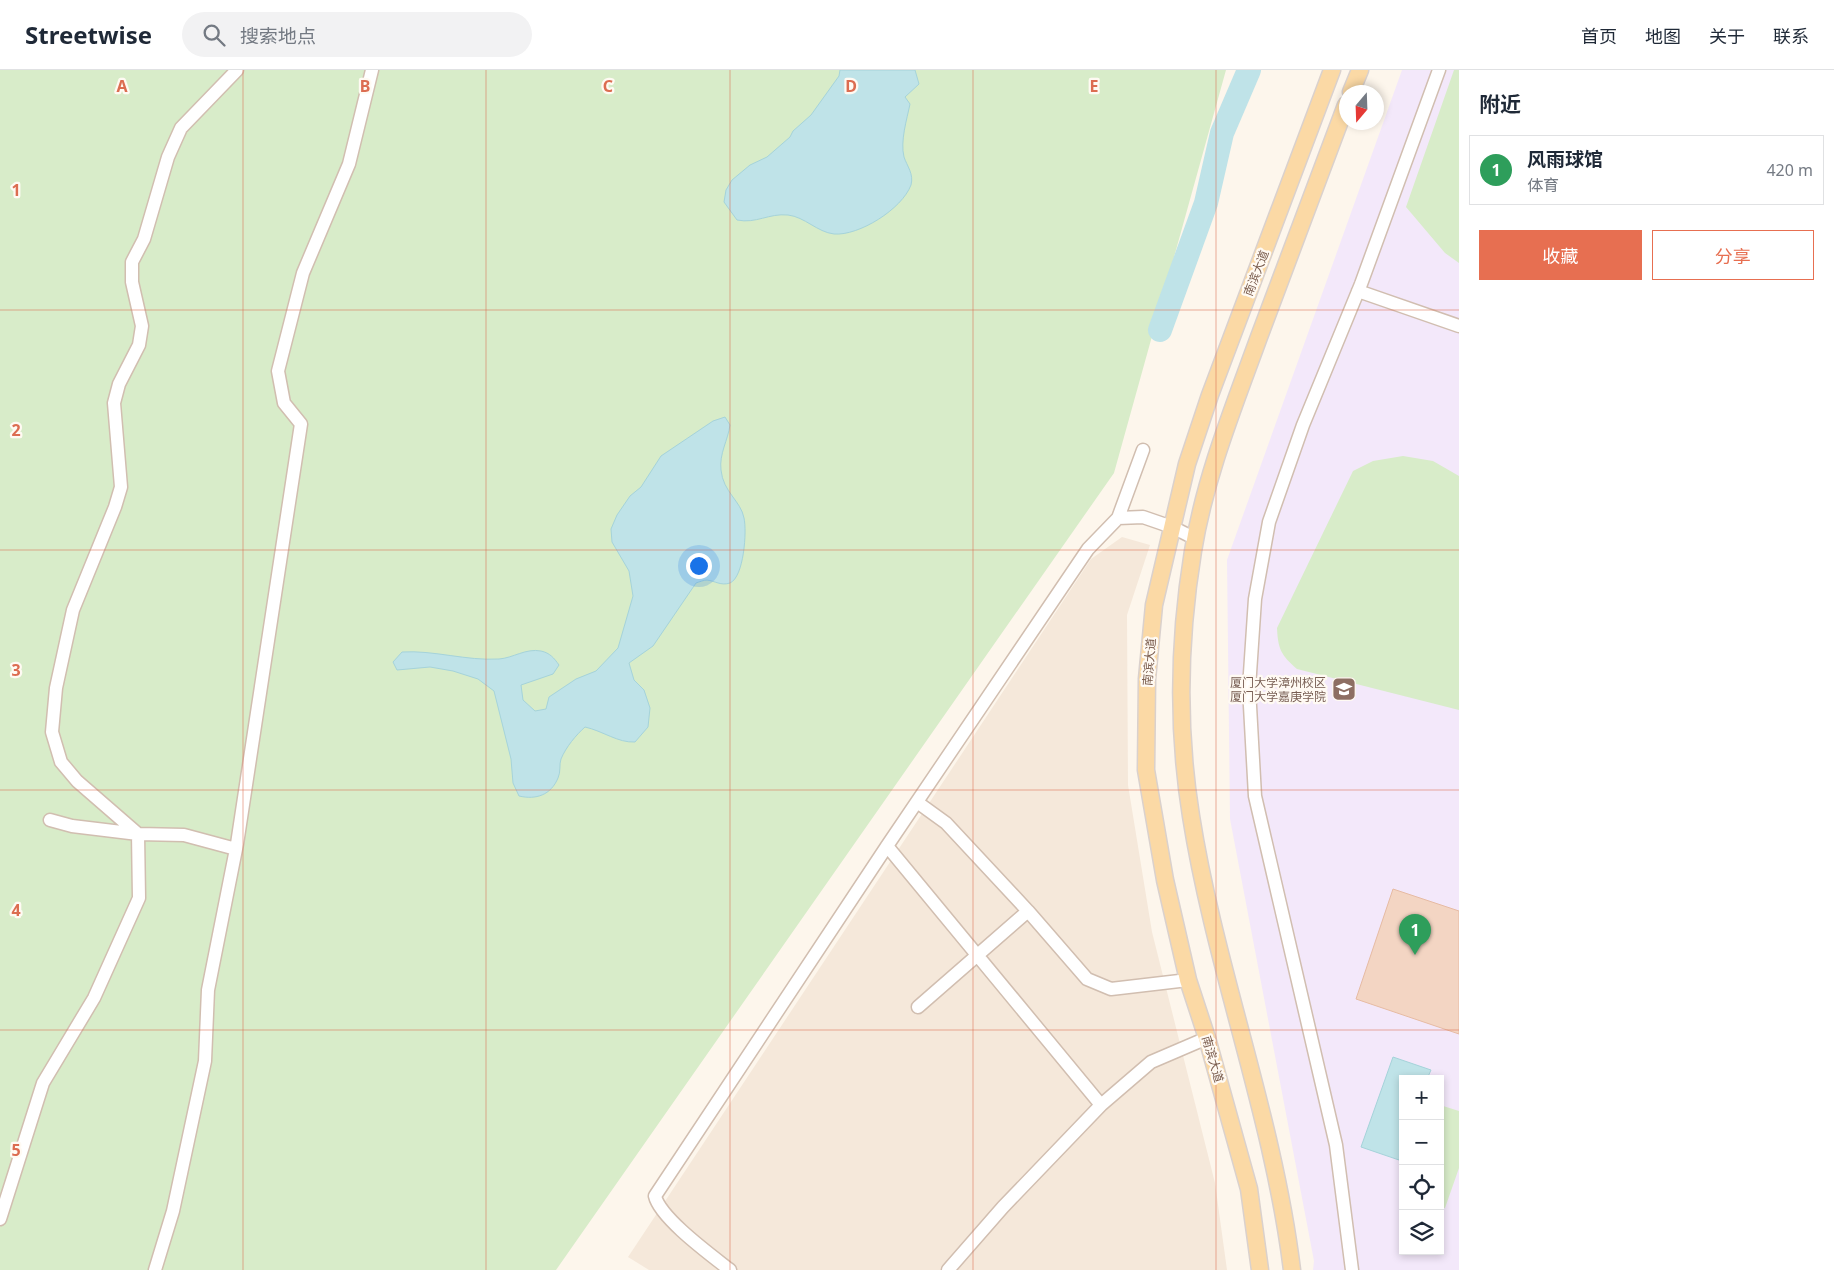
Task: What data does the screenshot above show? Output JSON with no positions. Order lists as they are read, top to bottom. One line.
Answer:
{"streets":{"main road":["南滨大道"]},"places":{"school or university":["厦门大学漳州校区 厦门大学嘉庚学院"]},"north":"bottom","page":{"header":"Streetwise","search":"搜索地点","nav":["首页","地图","关于","联系"],"heading":"附近","list":[{"mark":"1","name":"风雨球馆","note":"体育","value":"420 m"}],"buttons":["收藏","分享"],"pins":"1","map_buttons":["+","−"]},"grid":{"columns":["A","B","C","D","E"],"rows":["1","2","3","4","5"]}}
